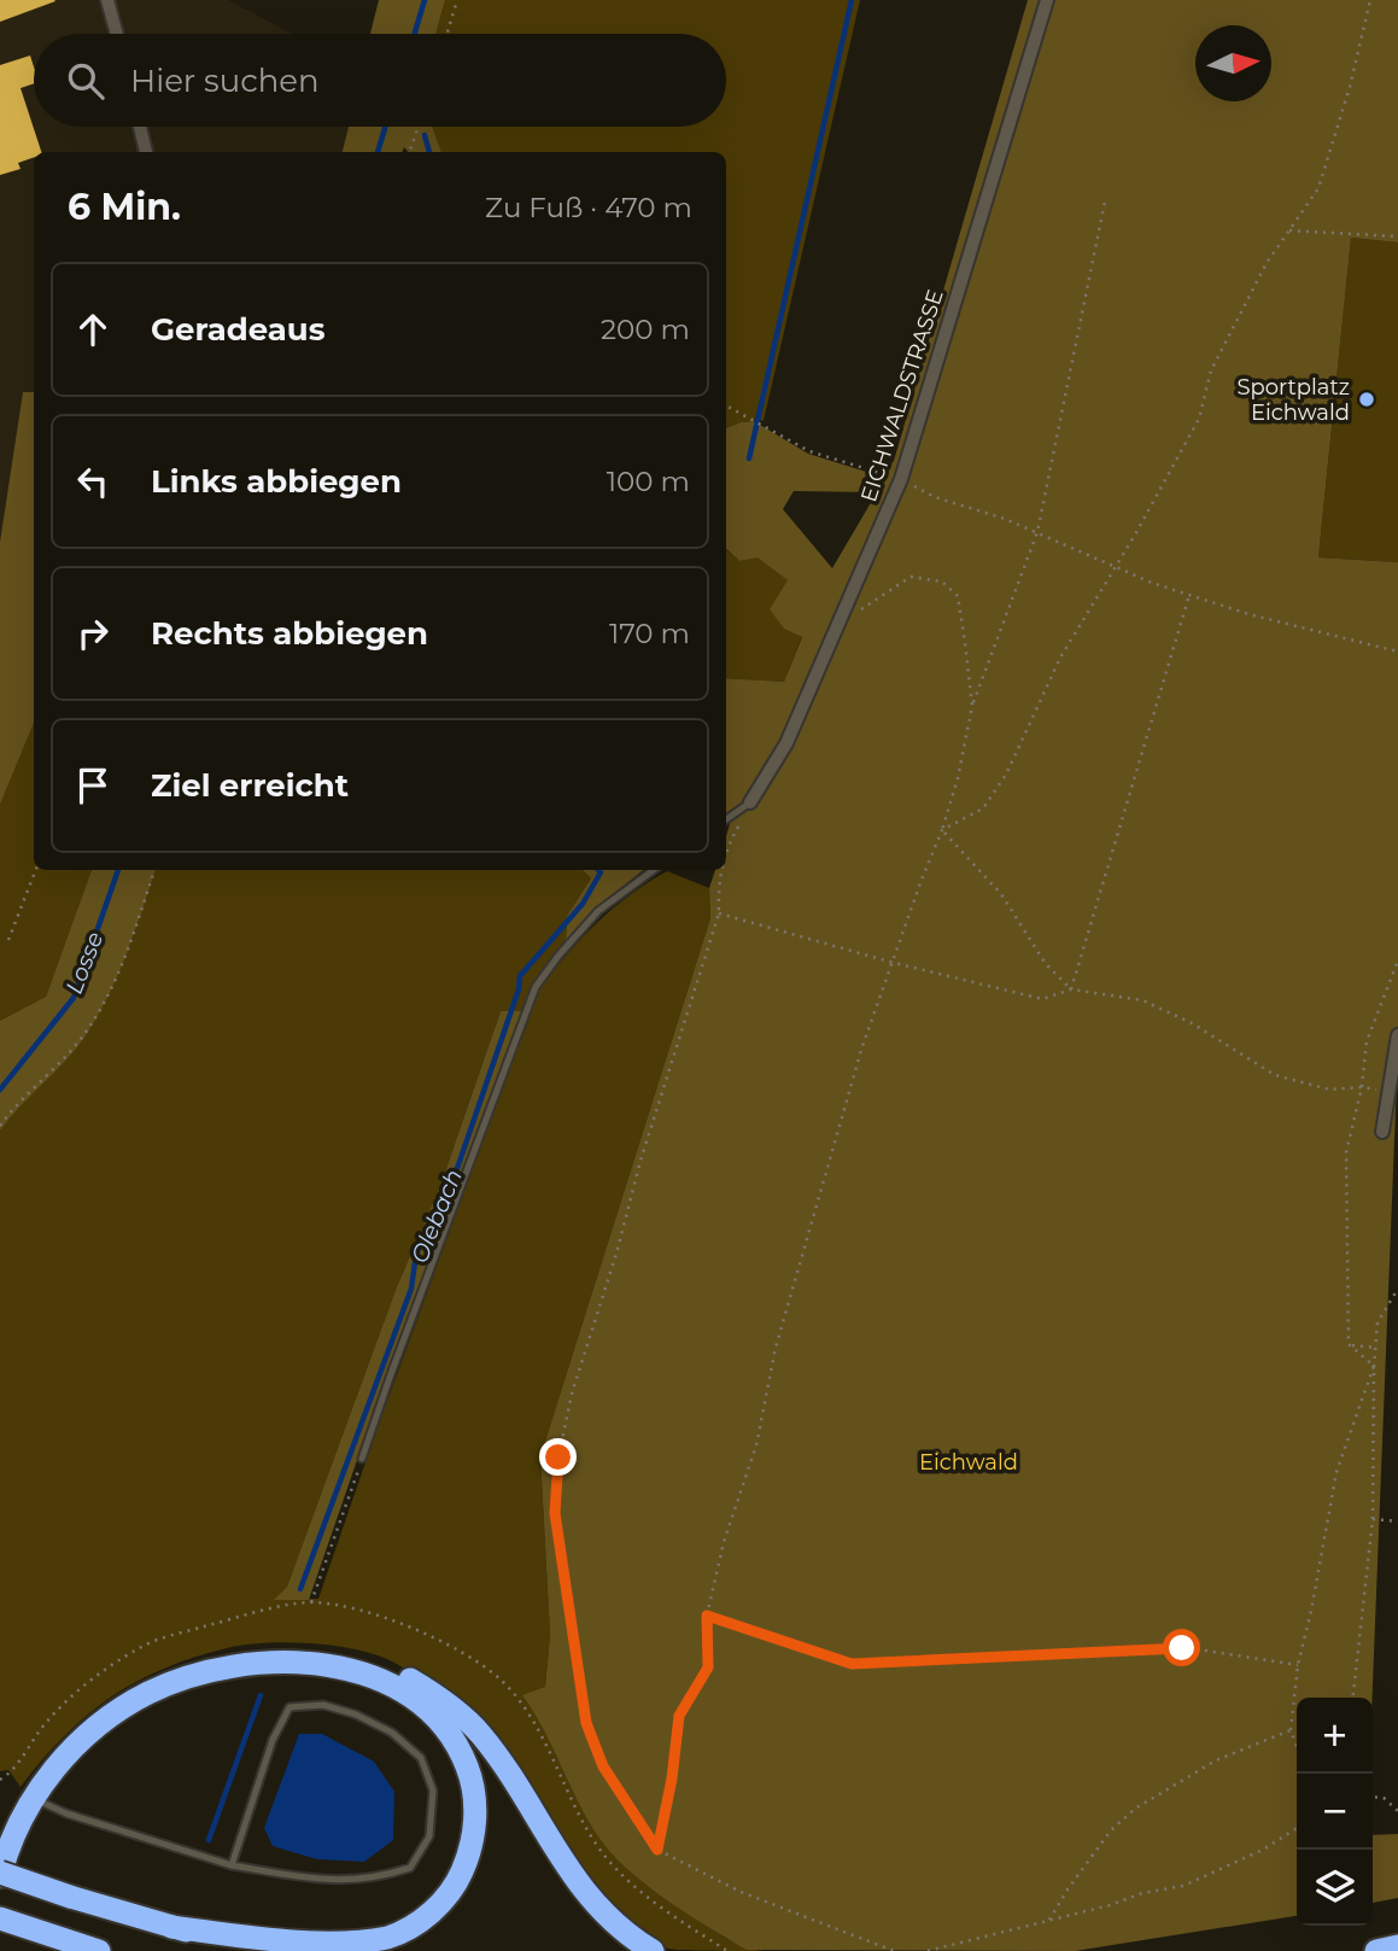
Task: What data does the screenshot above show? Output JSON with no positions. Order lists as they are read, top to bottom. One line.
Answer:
{"streets":{"street":["EICHWALDSTRASSE"]},"water":["Losse","Olebach"],"parks":["Eichwald"],"places":["Sportplatz Eichwald"],"north":"right","page":{"search":"Hier suchen","heading":["6 Min.","Zu Fuß · 470 m"],"list":[["Geradeaus","200 m"],["Links abbiegen","100 m"],["Rechts abbiegen","170 m"],"Ziel erreicht"],"map_buttons":["+","−"]}}
